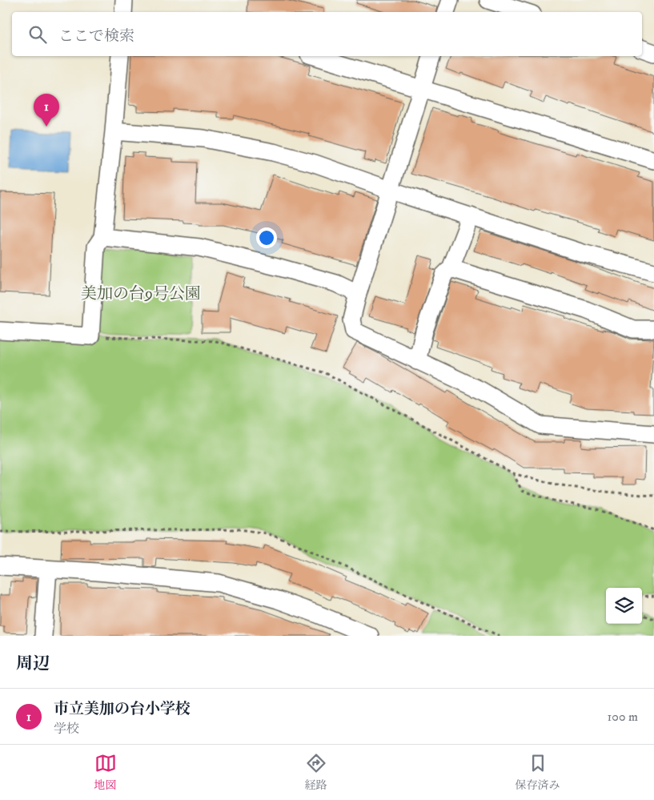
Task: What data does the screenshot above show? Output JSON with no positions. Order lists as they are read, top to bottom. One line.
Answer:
{"parks":["美加の台9号公園"],"page":{"search":"ここで検索","pins":"1","heading":"周辺","list":[{"mark":"1","name":"市立美加の台小学校","note":"学校","value":"100 m"}],"nav":["地図","経路","保存済み"]}}
